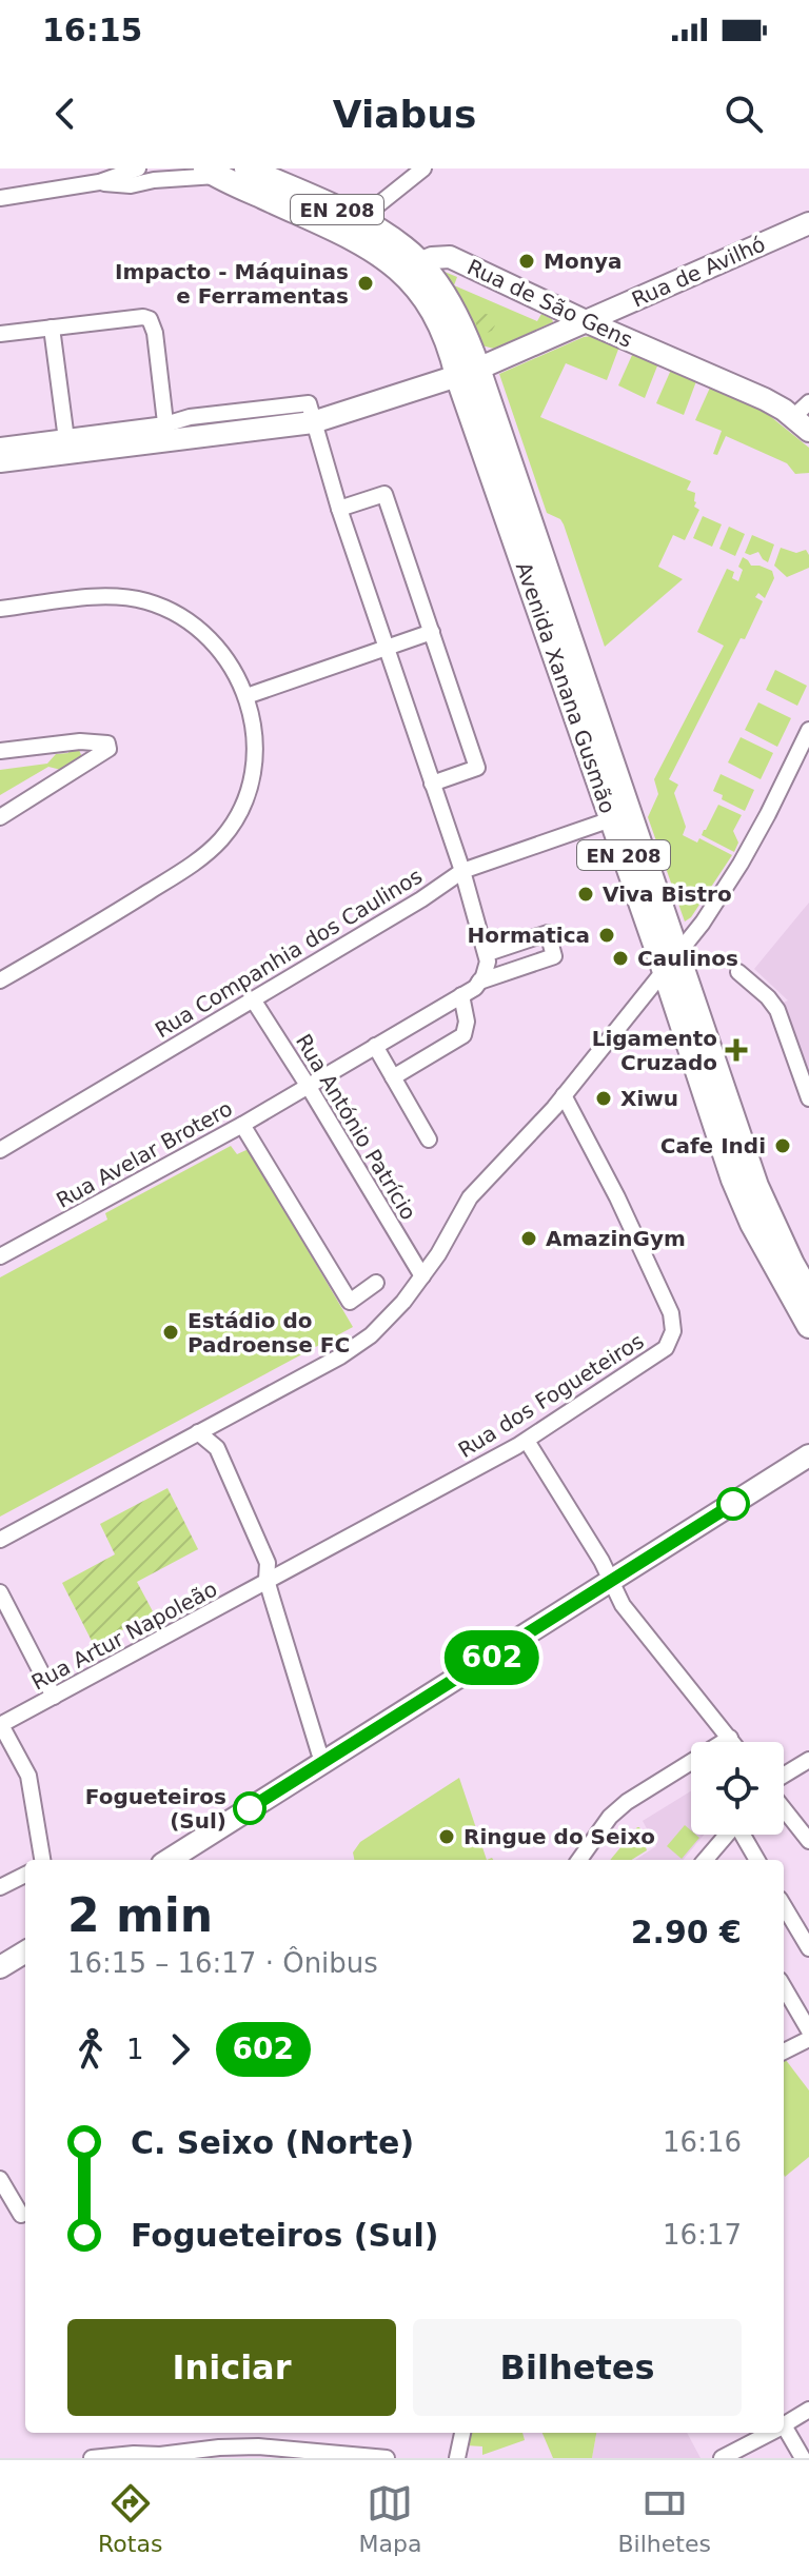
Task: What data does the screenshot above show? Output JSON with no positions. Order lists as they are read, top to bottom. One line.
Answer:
{"streets":{"main road":["EN 208","Rua de Avilhó","Rua de São Gens","Avenida Xanana Gusmão"],"street":["Rua Companhia dos Caulinos","Rua António Patrício","Rua Avelar Brotero","Rua dos Fogueteiros","Rua Artur Napoleão"]},"crossings":[["EN 208","Rua de São Gens"],["EN 208","Avenida Xanana Gusmão"],["Rua de Avilhó","Rua de São Gens"],["Rua de Avilhó","Avenida Xanana Gusmão"],["Rua de São Gens","Avenida Xanana Gusmão"],["Avenida Xanana Gusmão","Rua Companhia dos Caulinos"],["Rua Companhia dos Caulinos","Rua António Patrício"],["Rua António Patrício","Rua Avelar Brotero"],["Rua dos Fogueteiros","Rua Artur Napoleão"]],"places":{"other":["Monya","Impacto - Máquinas e Ferramentas","Viva Bistro","Hormatica","Caulinos","Xiwu","Cafe Indi","AmazinGym","Estádio do Padroense FC","Fogueteiros (Sul)","Ringue do Seixo"],"health":["Ligamento Cruzado"]},"lines":["bus line 602"],"page":{"status":"16:15","header":"Viabus","on_map":"602","heading":["2 min","16:15 – 16:17 · Ônibus","2.90 €"],"legs":["1","602"],"list":[{"name":"C. Seixo (Norte)","value":"16:16"},{"name":"Fogueteiros (Sul)","value":"16:17"}],"buttons":["Iniciar","Bilhetes"],"tabs":["Rotas","Mapa","Bilhetes"]}}
